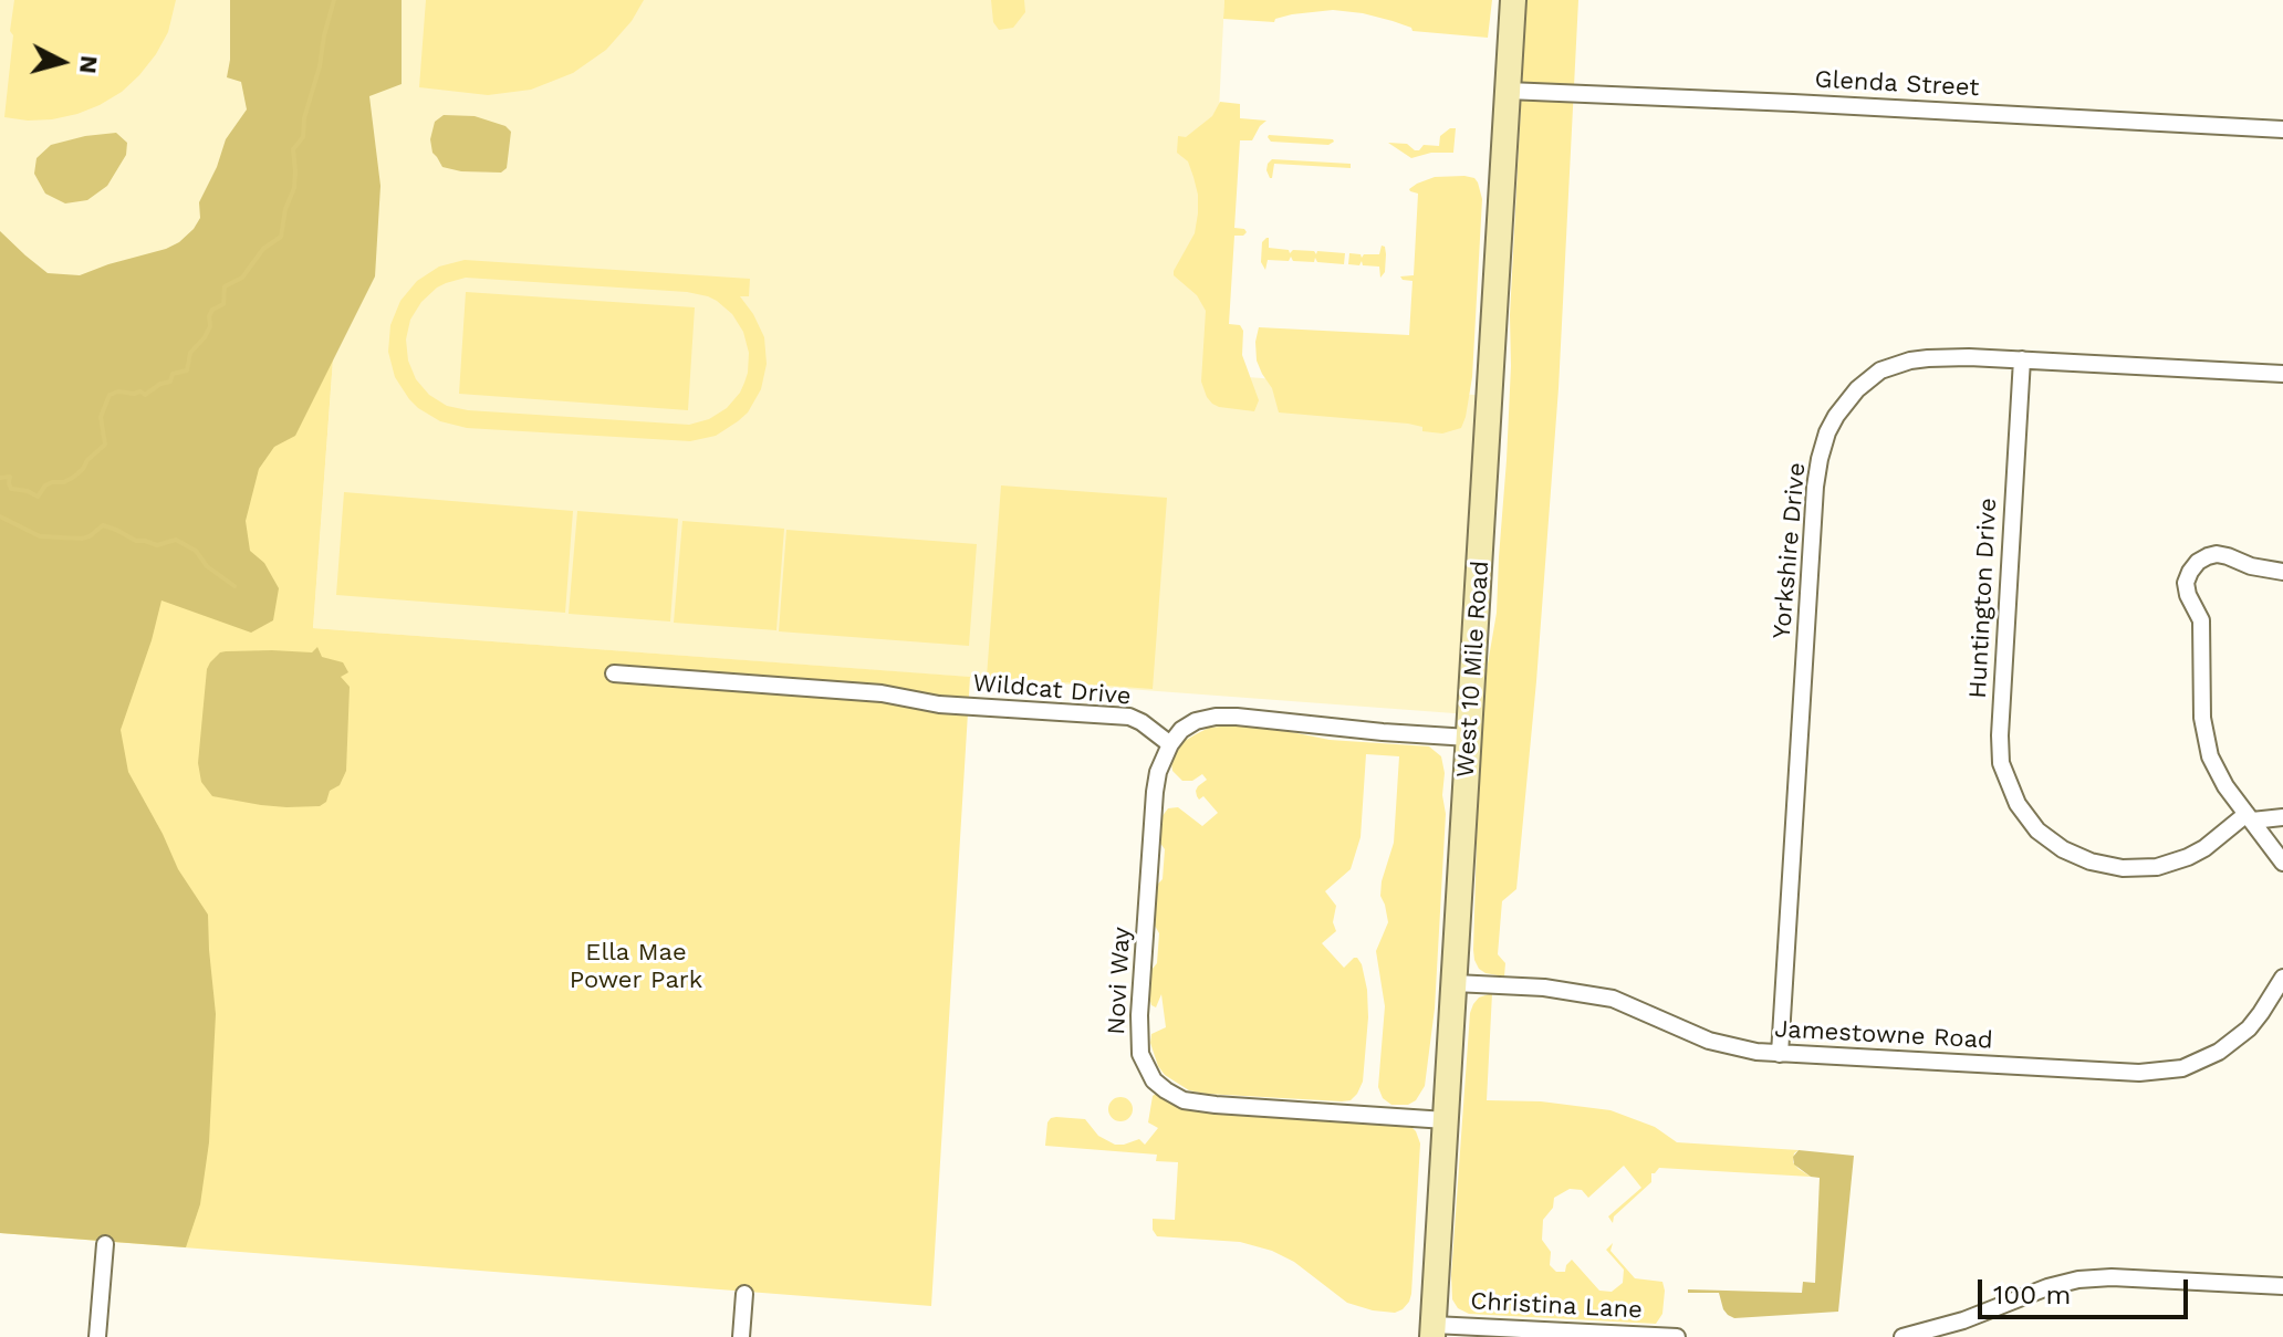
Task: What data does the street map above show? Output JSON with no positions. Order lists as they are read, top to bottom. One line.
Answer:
{"streets":{"main road":["West 10 Mile Road"],"street":["Glenda Street","Yorkshire Drive","Huntington Drive","Wildcat Drive","Novi Way","Jamestowne Road","Christina Lane"]},"crossings":[["Glenda Street","West 10 Mile Road"],["Yorkshire Drive","Huntington Drive"],["Yorkshire Drive","Jamestowne Road"],["West 10 Mile Road","Novi Way"],["West 10 Mile Road","Jamestowne Road"],["West 10 Mile Road","Christina Lane"],["Wildcat Drive","Novi Way"]],"parks":["Ella Mae Power Park"],"scale_bar":"100 m","north":"right"}
